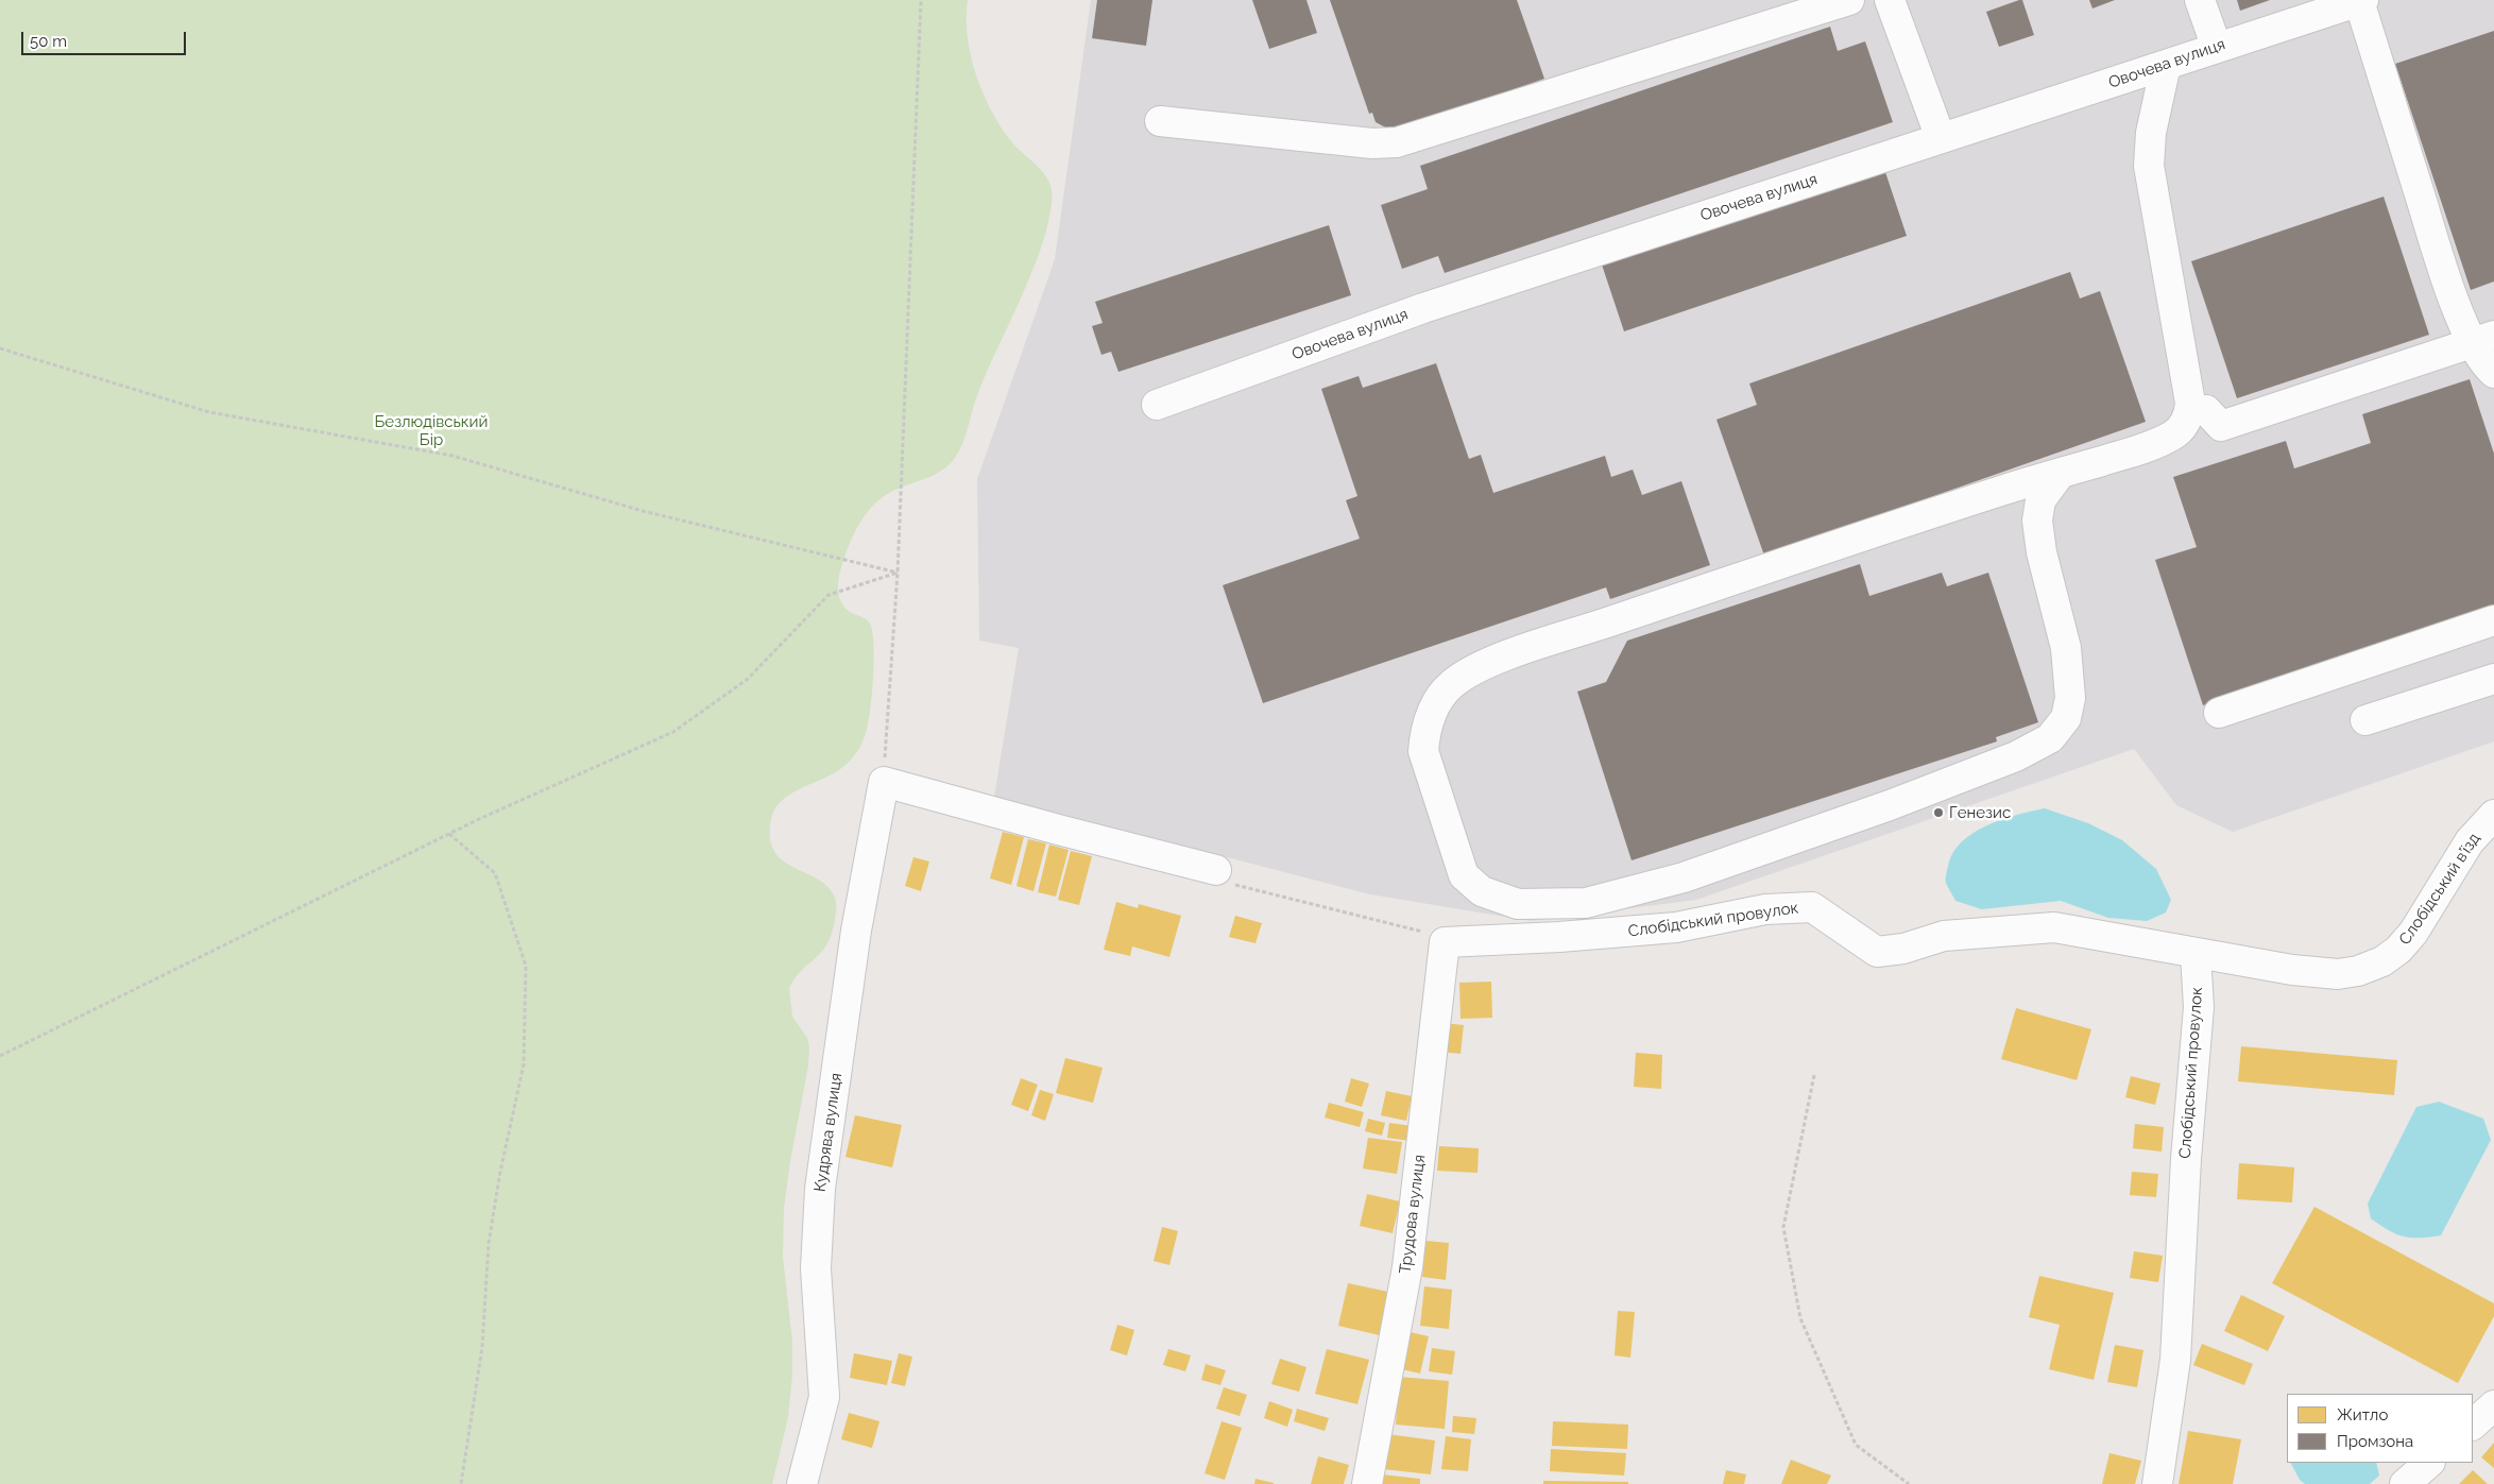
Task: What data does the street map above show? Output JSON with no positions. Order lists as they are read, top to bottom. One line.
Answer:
{"streets":{"street":["Овочева вулиця","Слобідський в’їзд","Слобідський провулок","Кудрява вулиця","Трудова вулиця"]},"crossings":[["Слобідський в’їзд","Слобідський провулок"],["Слобідський провулок","Трудова вулиця"]],"parks":["Безлюдівський Бір"],"places":["Генезис"],"legend":["Житло","Промзона"],"scale_bar":"50 m"}
